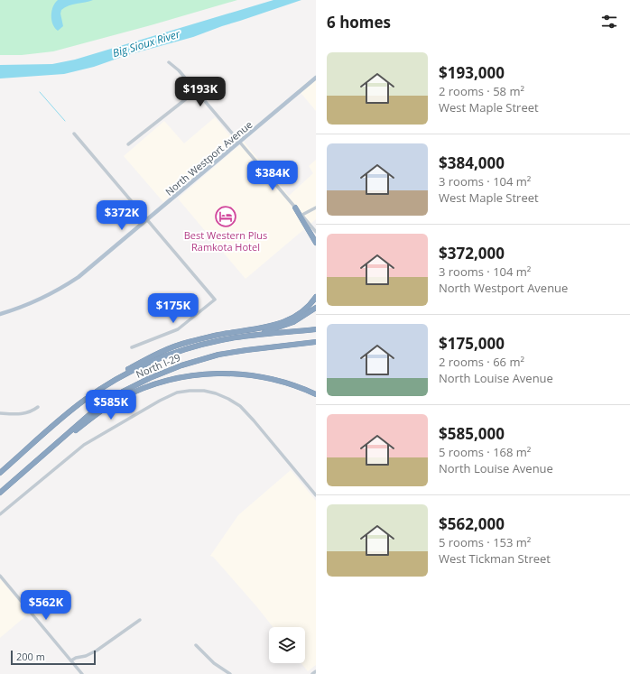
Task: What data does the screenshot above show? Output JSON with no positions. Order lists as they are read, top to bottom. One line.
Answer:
{"streets":{"highway":["North I-29"],"main road":["North Westport Avenue"]},"water":["Big Sioux River"],"places":{"hotel":["Best Western Plus Ramkota Hotel"]},"scale_bar":"200 m","page":{"heading":"6 homes","list":[{"name":"$193,000","note":"2 rooms · 58 m² · West Maple Street"},{"name":"$384,000","note":"3 rooms · 104 m² · West Maple Street"},{"name":"$372,000","note":"3 rooms · 104 m² · North Westport Avenue"},{"name":"$175,000","note":"2 rooms · 66 m² · North Louise Avenue"},{"name":"$585,000","note":"5 rooms · 168 m² · North Louise Avenue"},{"name":"$562,000","note":"5 rooms · 153 m² · West Tickman Street"}],"price":["$193K","$384K","$372K","$175K","$585K","$562K"],"scale":"200 m"}}
